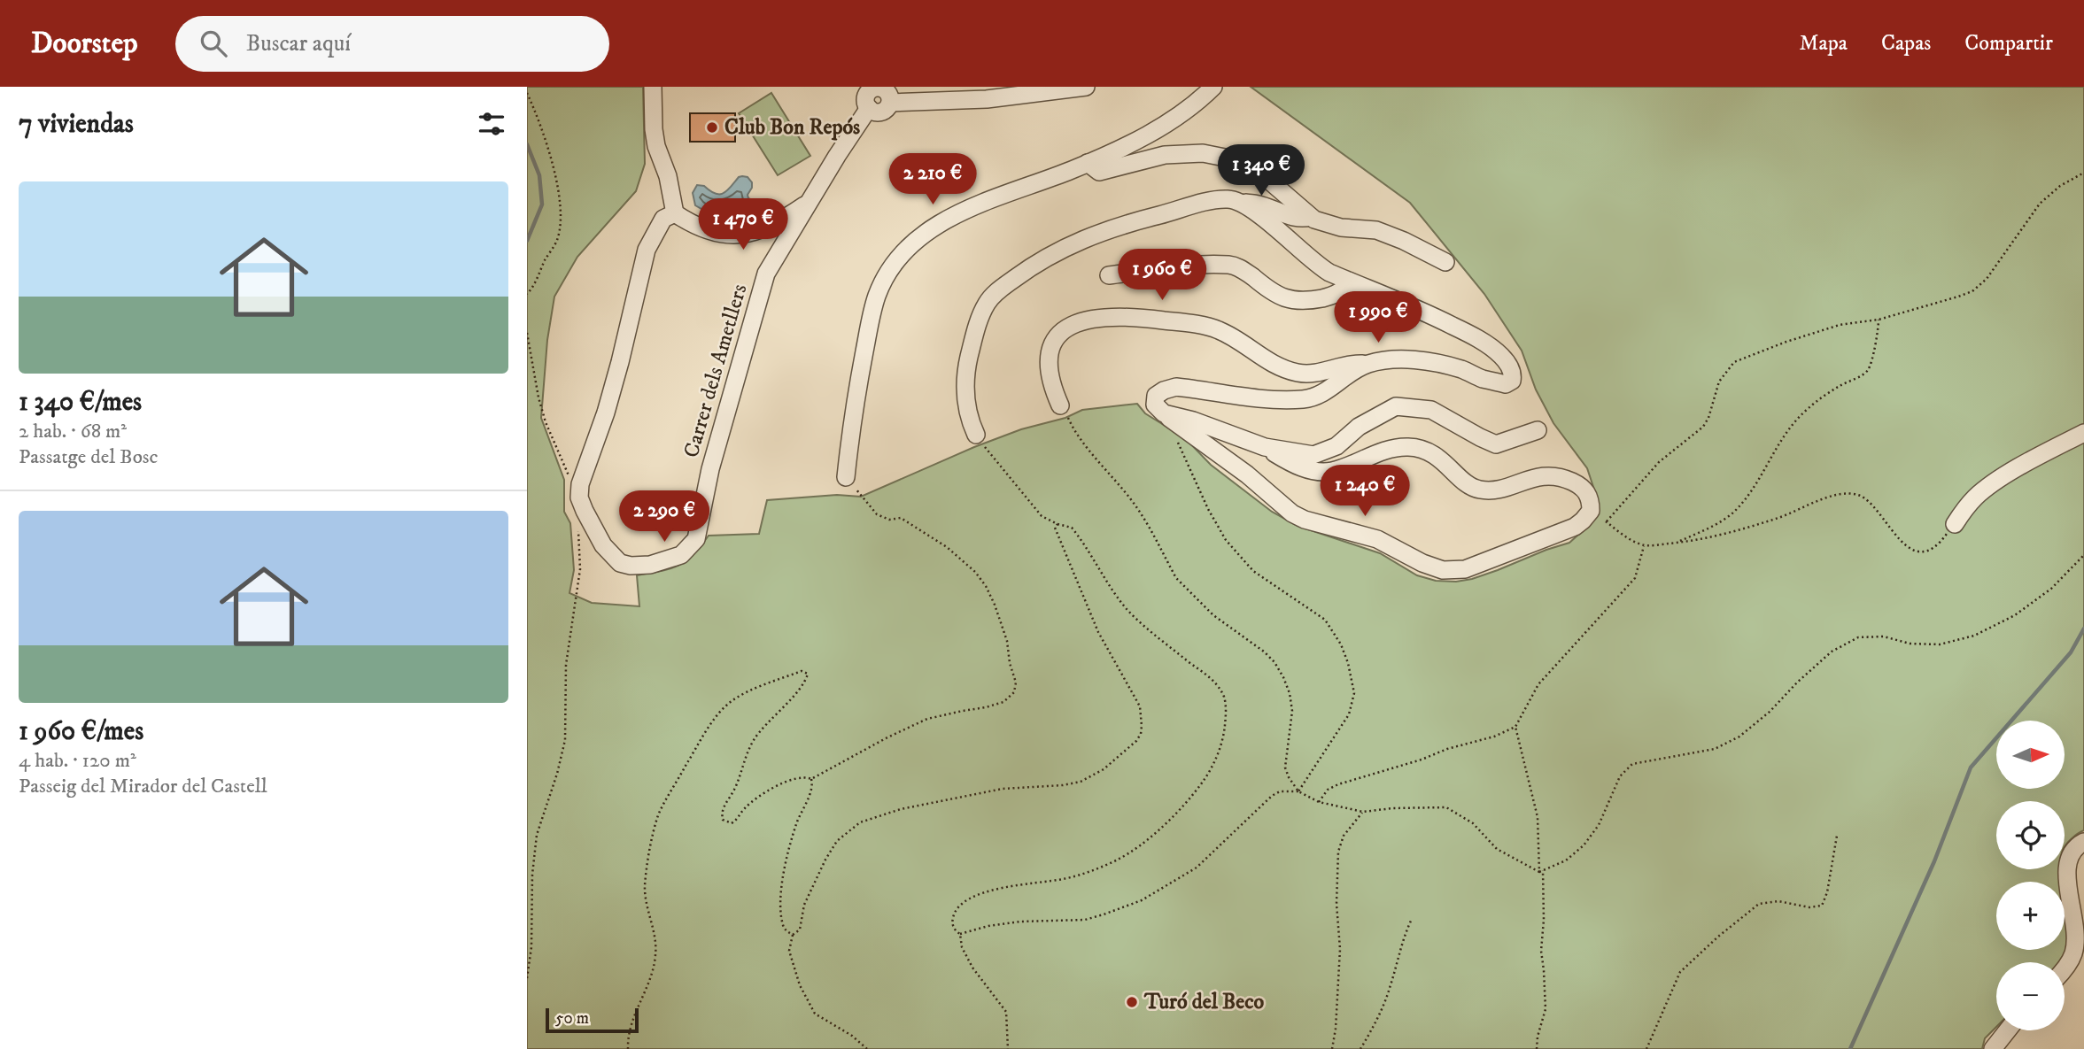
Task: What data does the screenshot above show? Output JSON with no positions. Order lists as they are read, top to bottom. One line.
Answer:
{"streets":{"street":["Carrer dels Ametllers"]},"places":["Club Bon Repós","Turó del Beco"],"scale_bar":"50 m","north":"right","page":{"header":"Doorstep","search":"Buscar aquí","nav":["Mapa","Capas","Compartir"],"heading":"7 viviendas","price":["1 340 €","2 210 €","1 470 €","1 960 €","1 990 €","1 240 €","2 290 €"],"list":[{"name":"1 340 €/mes","note":"2 hab. · 68 m² · Passatge del Bosc"},{"name":"1 960 €/mes","note":"4 hab. · 120 m² · Passeig del Mirador del Castell"}],"map_buttons":["+","−"],"scale":"50 m"}}
